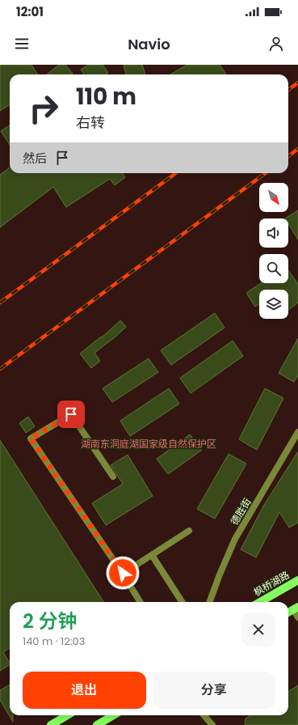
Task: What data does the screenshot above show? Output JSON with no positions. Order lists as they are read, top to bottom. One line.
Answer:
{"streets":{"main road":["枫桥湖路"],"street":["德胜街"]},"parks":["湖南东洞庭湖国家级自然保护区"],"north":"bottom right","page":{"status":"12:01","header":"Navio","turn":["110 m","右转"],"then":"然后","heading":["2 分钟","140 m · 12:03"],"buttons":["退出","分享"]}}
